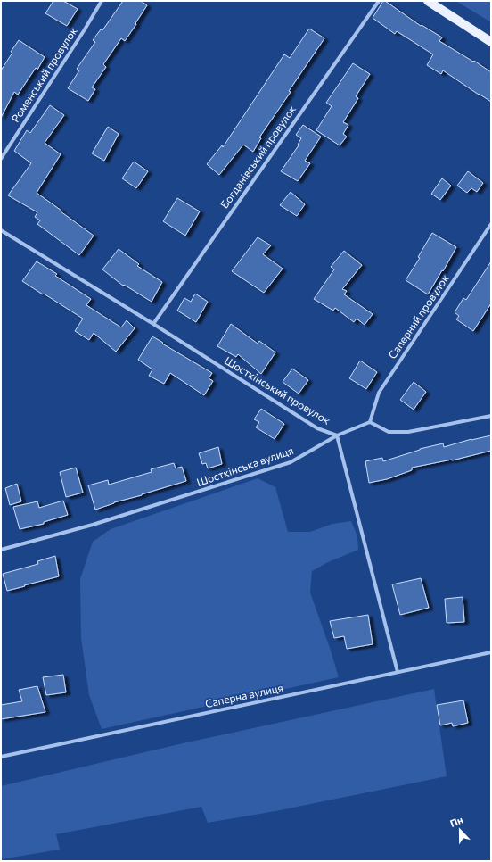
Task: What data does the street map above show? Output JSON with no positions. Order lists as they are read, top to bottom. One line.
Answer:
{"streets":{"street":["Роменський провулок","Богданівський провулок","Саперний провулок","Шосткінський провулок","Шосткінська вулиця","Саперна вулиця"]},"crossings":[["Богданівський провулок","Шосткінський провулок"],["Саперний провулок","Шосткінська вулиця"],["Шосткінський провулок","Шосткінська вулиця"],["Шосткінський провулок","Саперна вулиця"]],"north":"top"}
